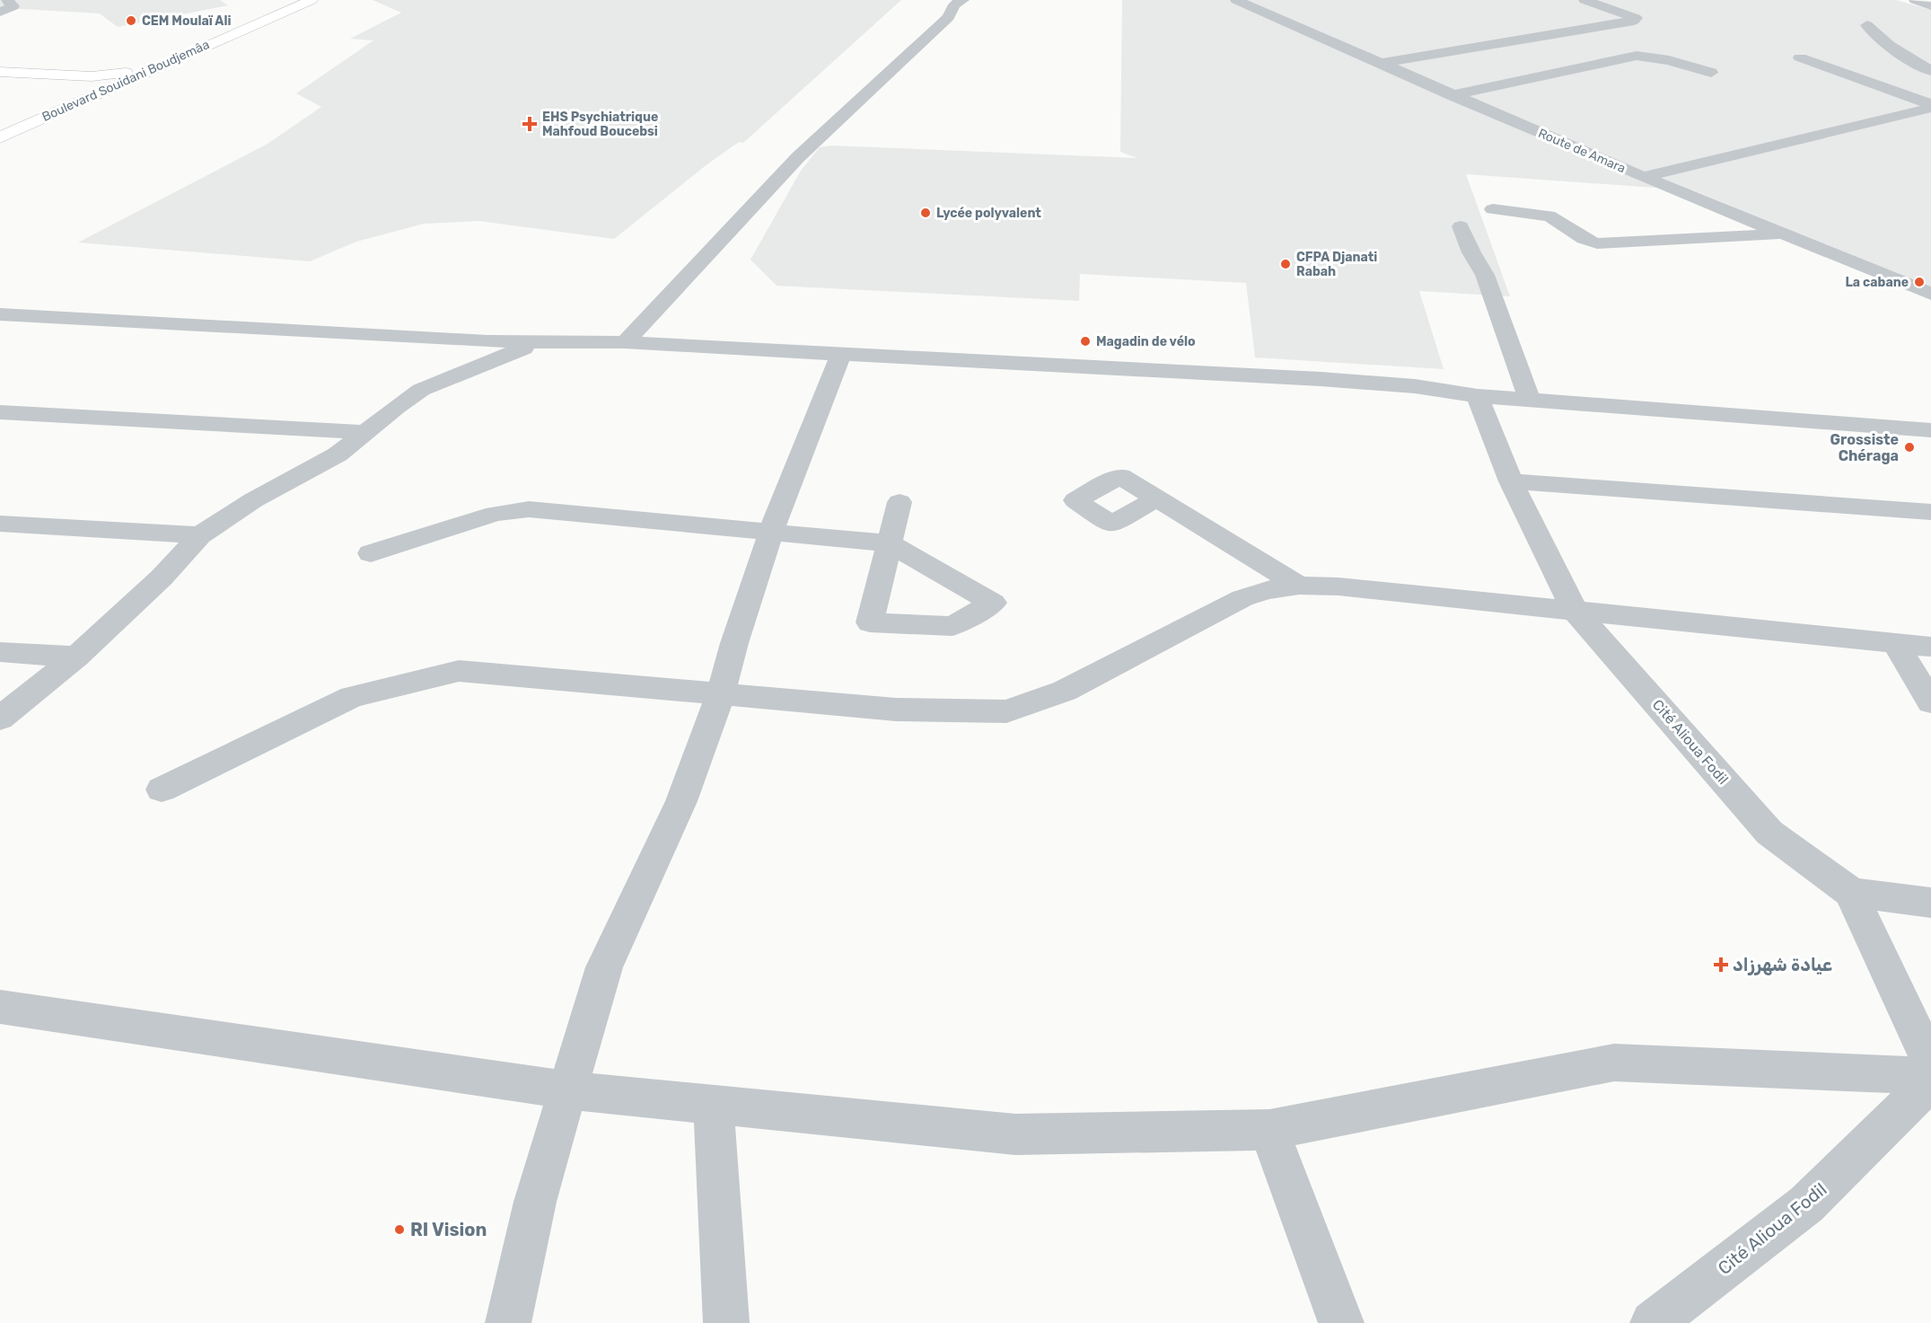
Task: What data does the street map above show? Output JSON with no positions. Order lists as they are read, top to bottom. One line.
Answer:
{"streets":{"main road":["Boulevard Souidani Boudjemâa"],"street":["Route de Amara","Cité Alioua Fodil"]},"places":{"other":["CEM Moulaï Ali","Lycée polyvalent","CFPA Djanati Rabah","La cabane","Magadin de vélo","Grossiste Chéraga","RI Vision"],"health":["EHS Psychiatrique Mahfoud Boucebsi","عيادة شهرزاد"]}}
